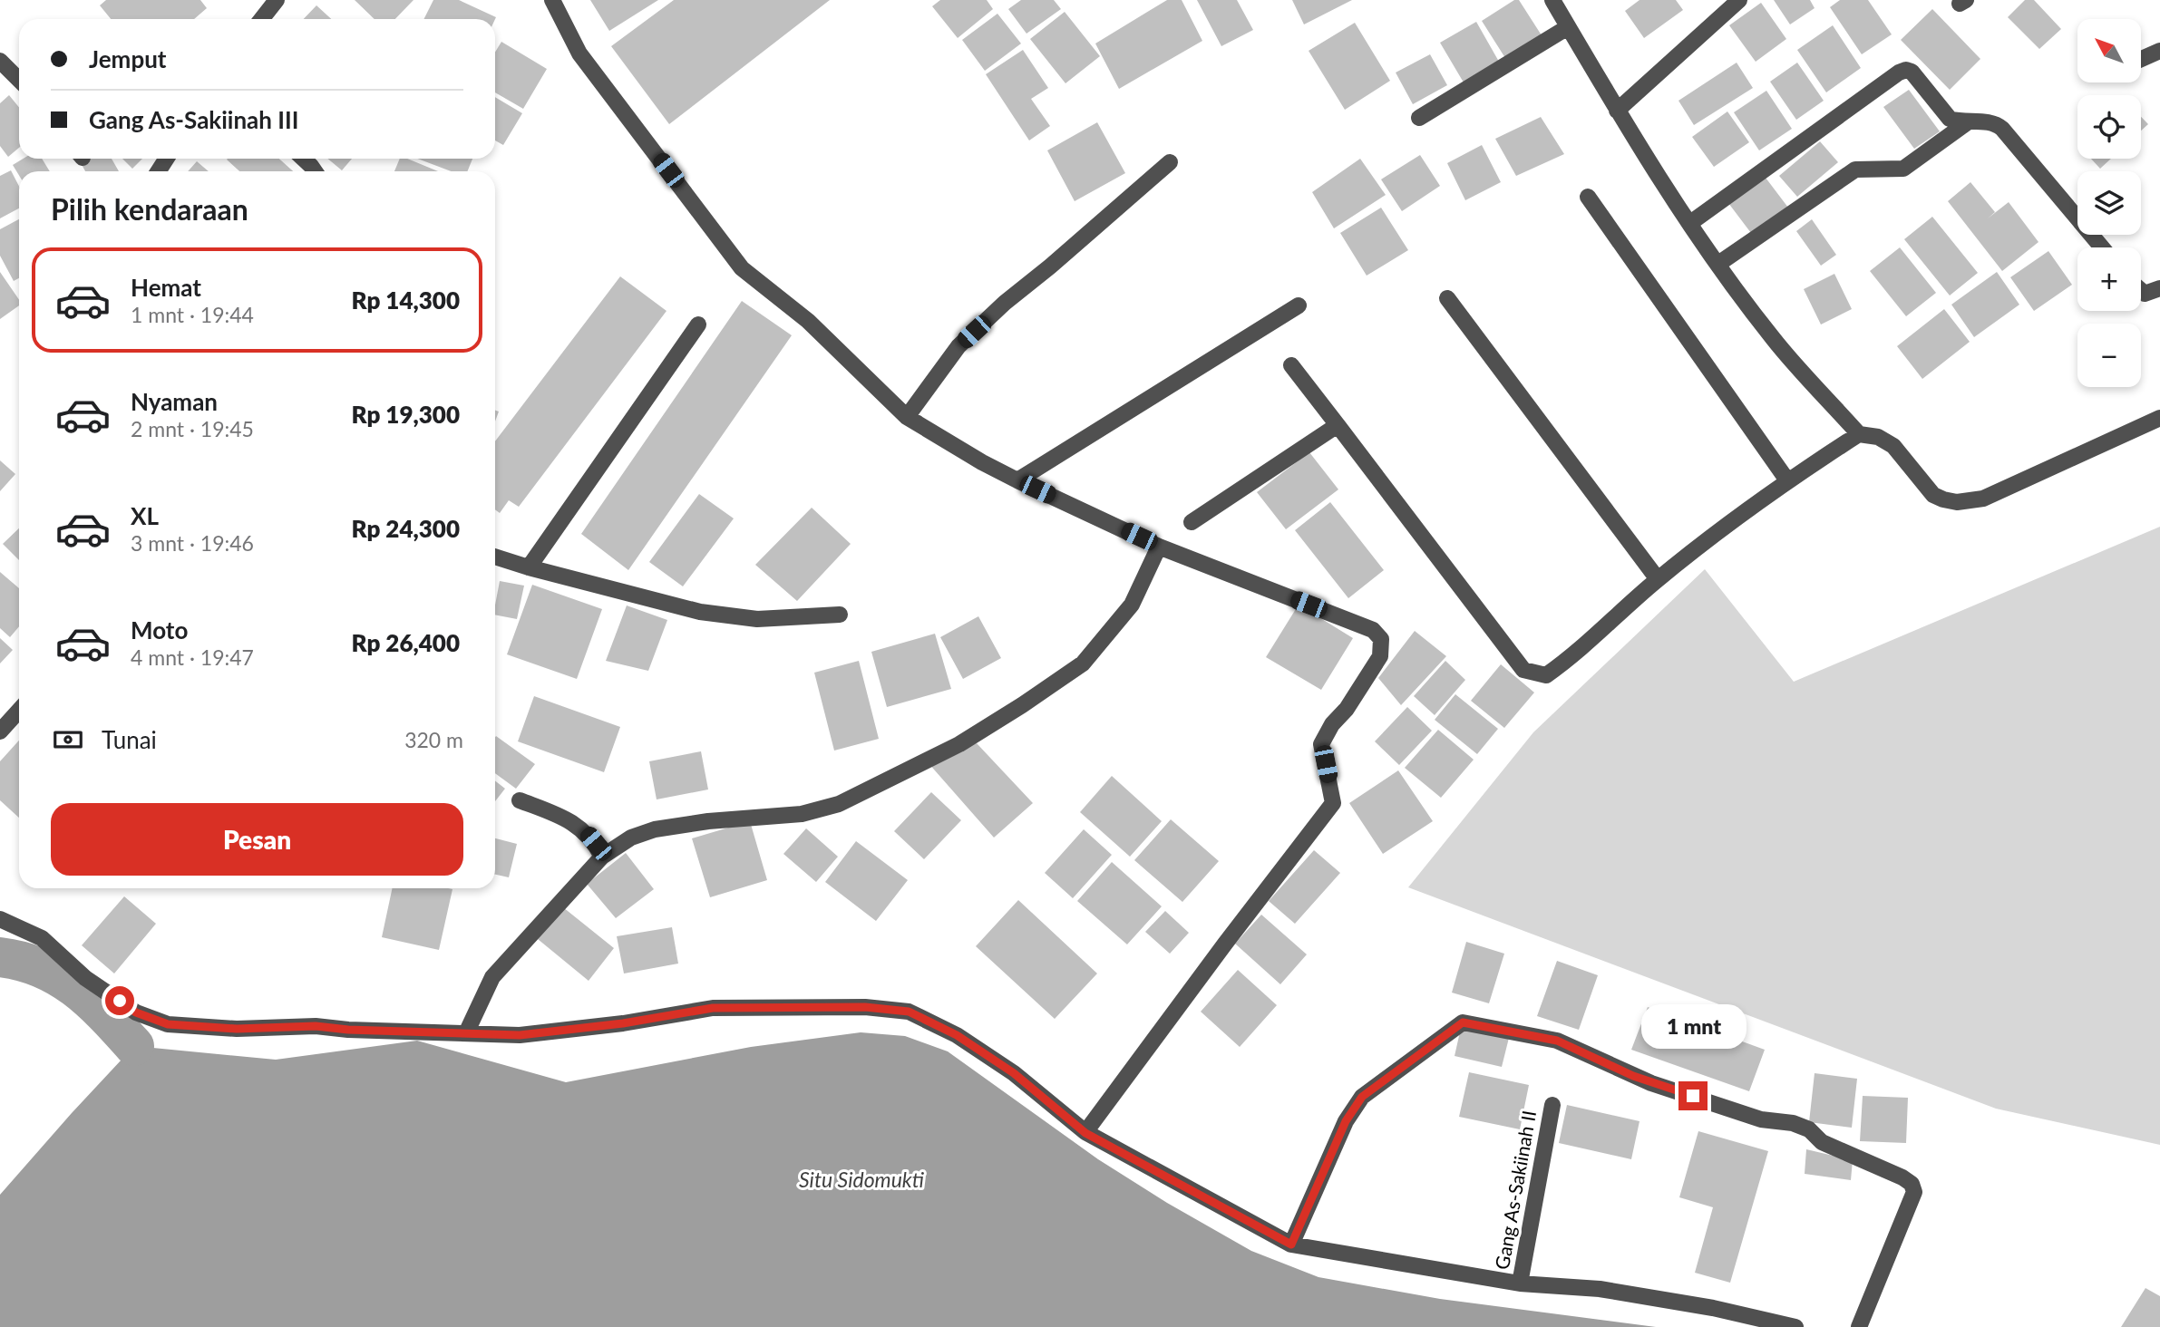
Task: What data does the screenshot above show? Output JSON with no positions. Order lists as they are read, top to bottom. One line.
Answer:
{"streets":{"street":["Gang As-Sakiinah II"]},"water":["Situ Sidomukti"],"north":"top left","page":{"map_buttons":["+","−"],"banner":["Jemput","Gang As-Sakiinah III"],"heading":"Pilih kendaraan","list":[{"name":"Hemat","note":"1 mnt · 19:44","value":"Rp 14,300"},{"name":"Nyaman","note":"2 mnt · 19:45","value":"Rp 19,300"},{"name":"XL","note":"3 mnt · 19:46","value":"Rp 24,300"},{"name":"Moto","note":"4 mnt · 19:47","value":"Rp 26,400"}],"pay":["Tunai","320 m"],"buttons":"Pesan","bubble":"1 mnt"}}
